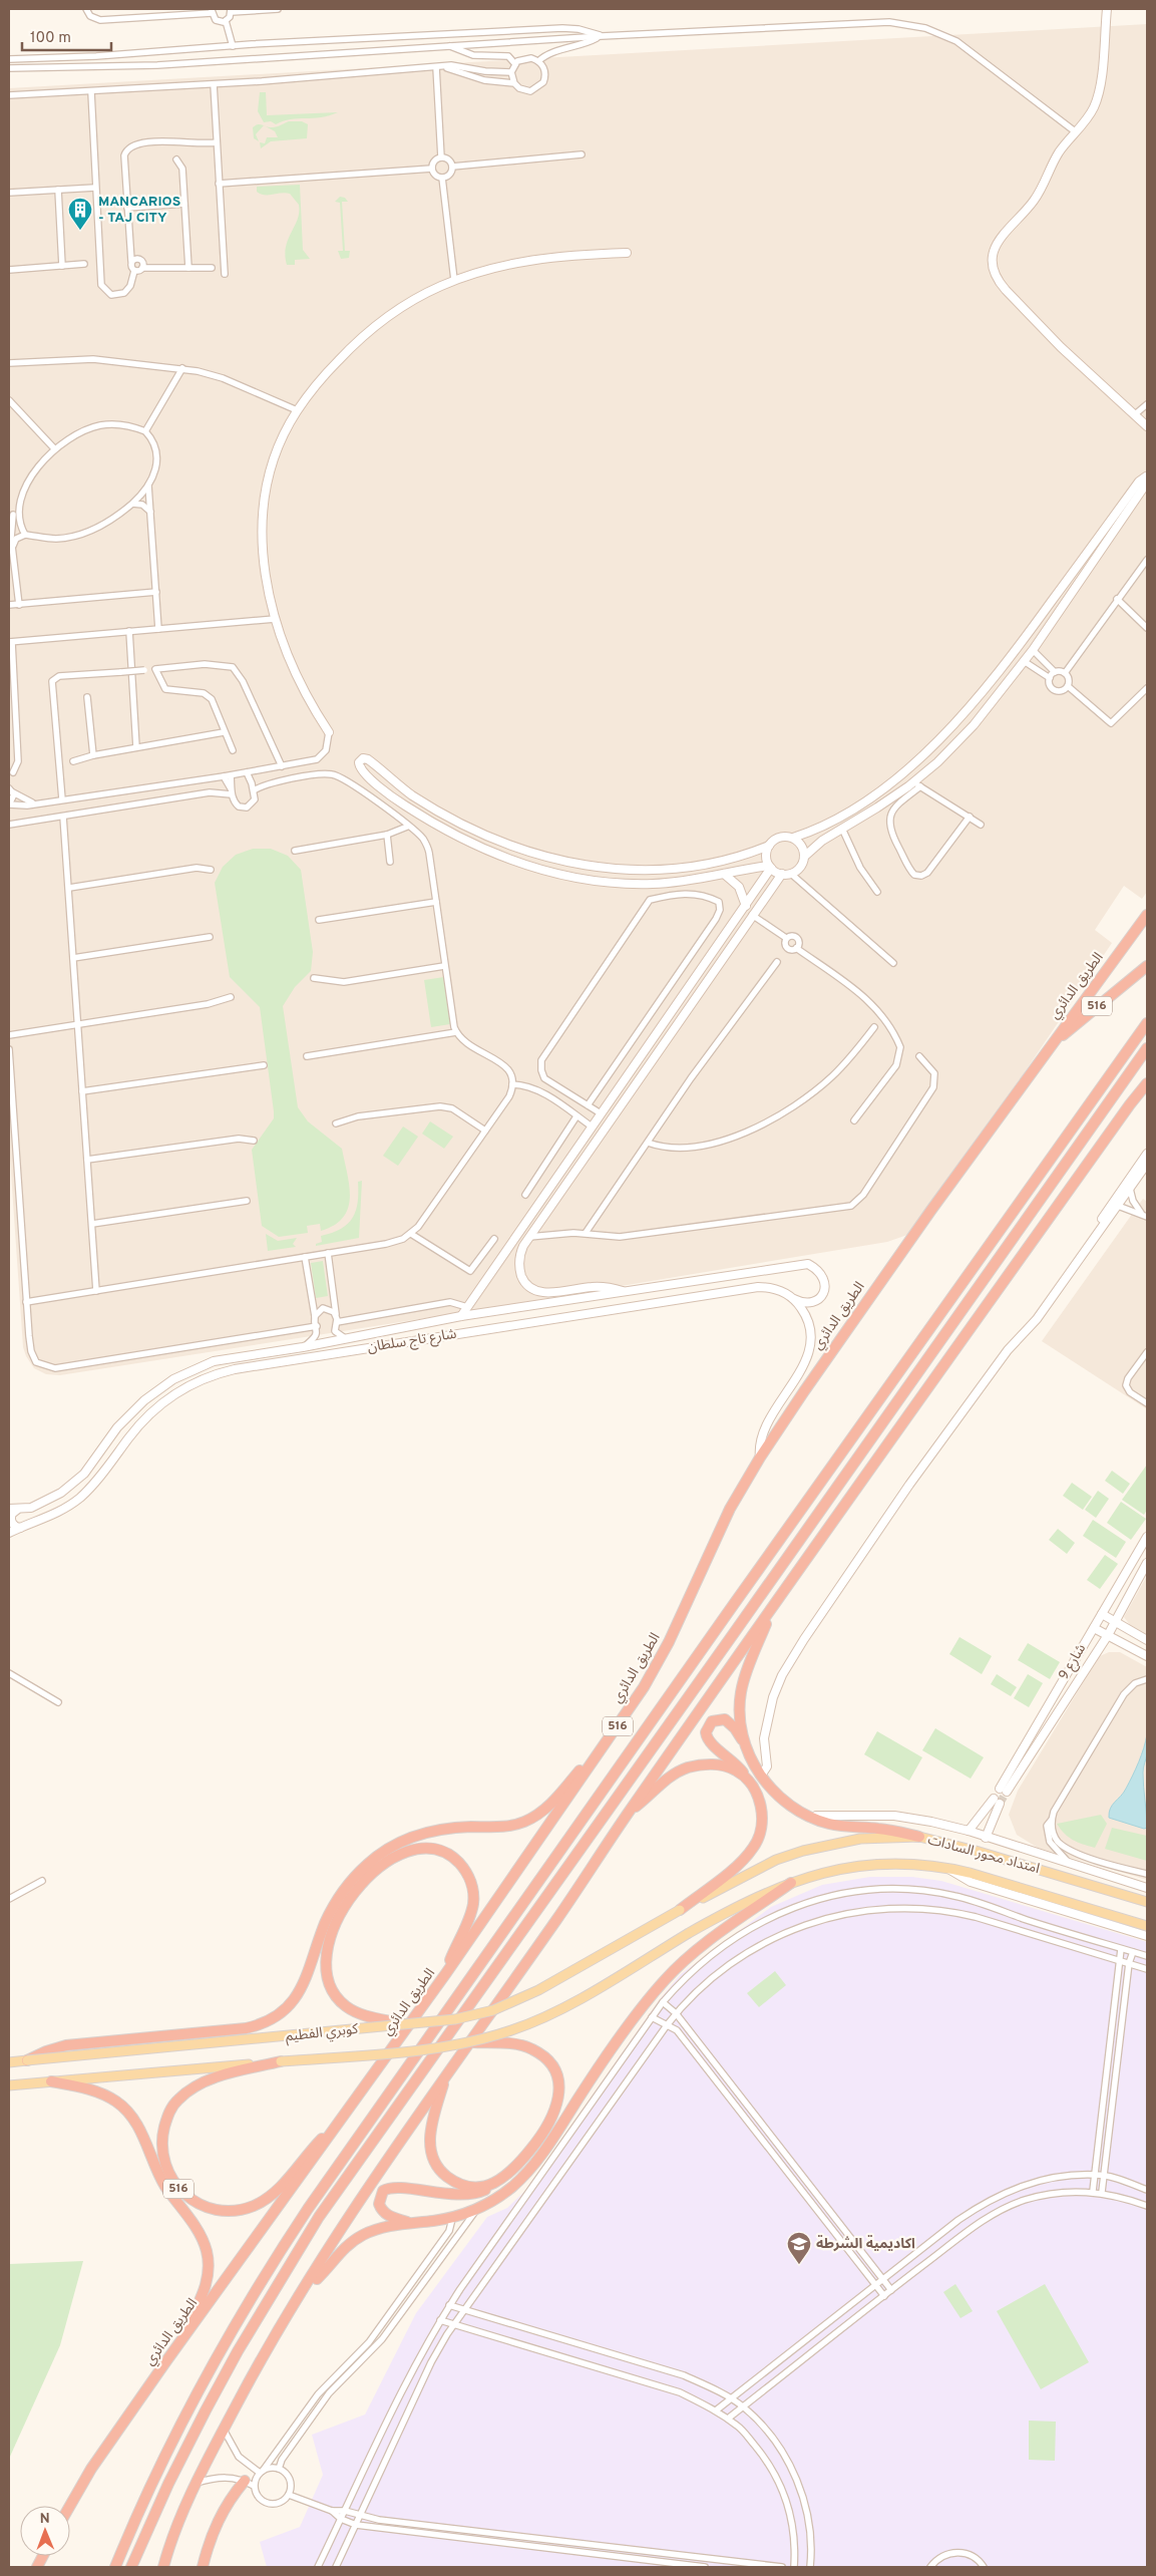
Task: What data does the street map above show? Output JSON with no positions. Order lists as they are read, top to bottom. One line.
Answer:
{"streets":{"highway":["الطريق الدائري","516"],"main road":["امتداد محور السادات","كوبري الفطيم"],"street":["شارع تاج سلطان","شارع 9"]},"crossings":[["الطريق الدائري","516"],["516","كوبري الفطيم"],["امتداد محور السادات","كوبري الفطيم"]],"places":{"building":["MANCARIOS - TAJ CITY"],"school or university":["اكاديمية الشرطة"]},"scale_bar":"100 m","north":"top"}
